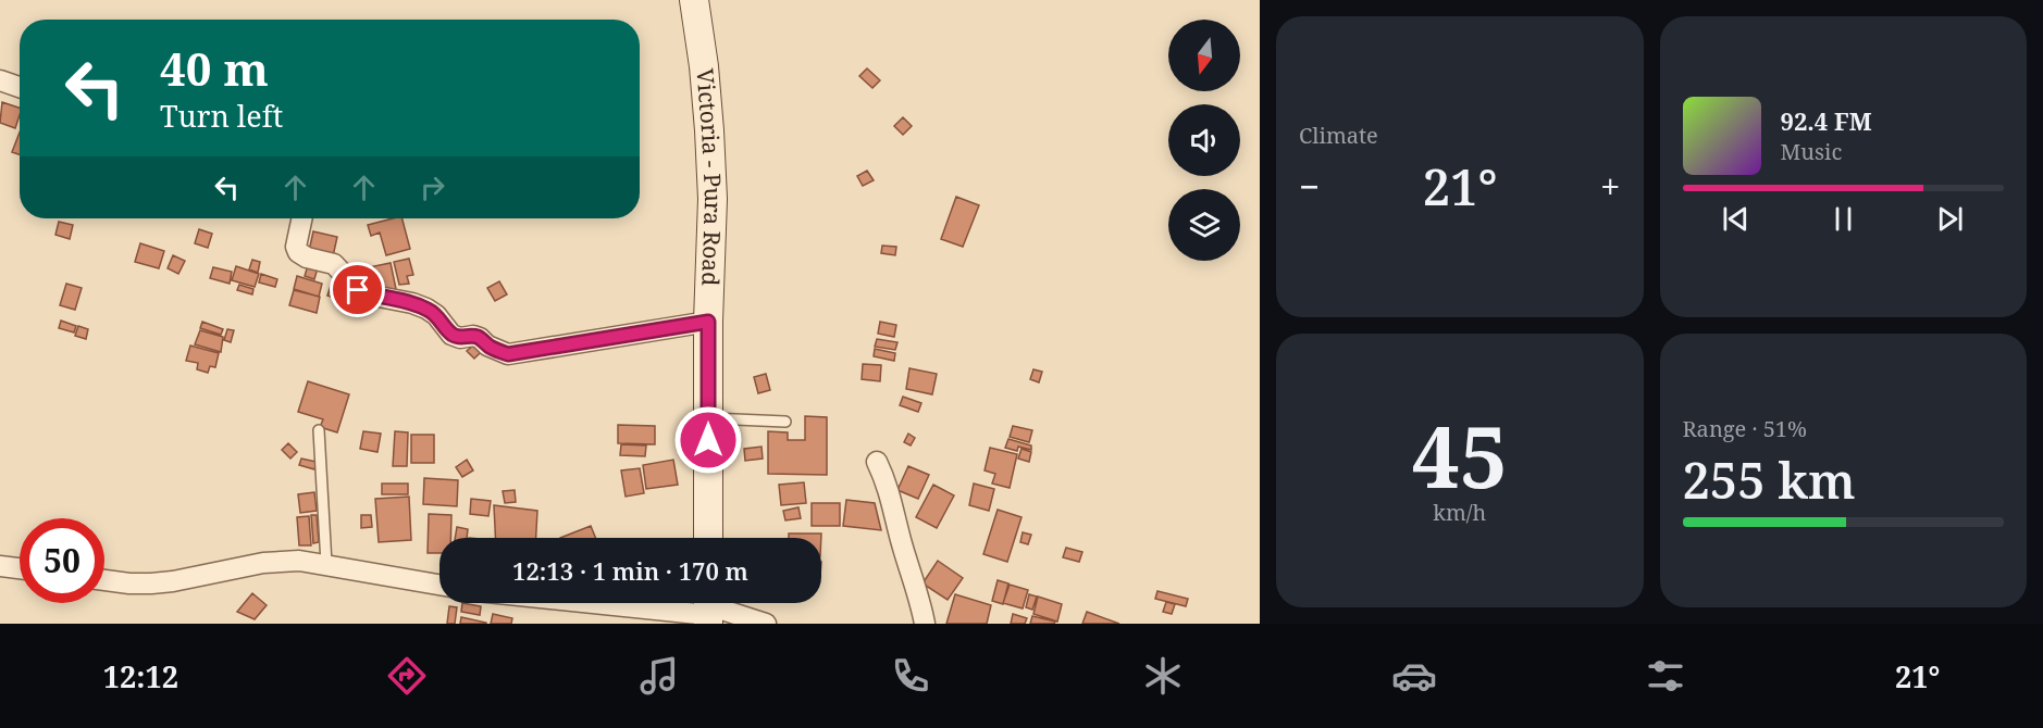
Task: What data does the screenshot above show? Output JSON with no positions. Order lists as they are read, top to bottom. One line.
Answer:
{"streets":{"main road":["Victoria - Pura Road"]},"north":"bottom","page":{"tile":["Climate",["45","km/h"],["Range · 51%","255 km"]],"turn":["40 m","Turn left"],"song":["92.4 FM","Music"],"heat":["−","21°","+"],"limit":"50","trip":"12:13 · 1 min · 170 m","tabs":["12:12","21°"]}}
